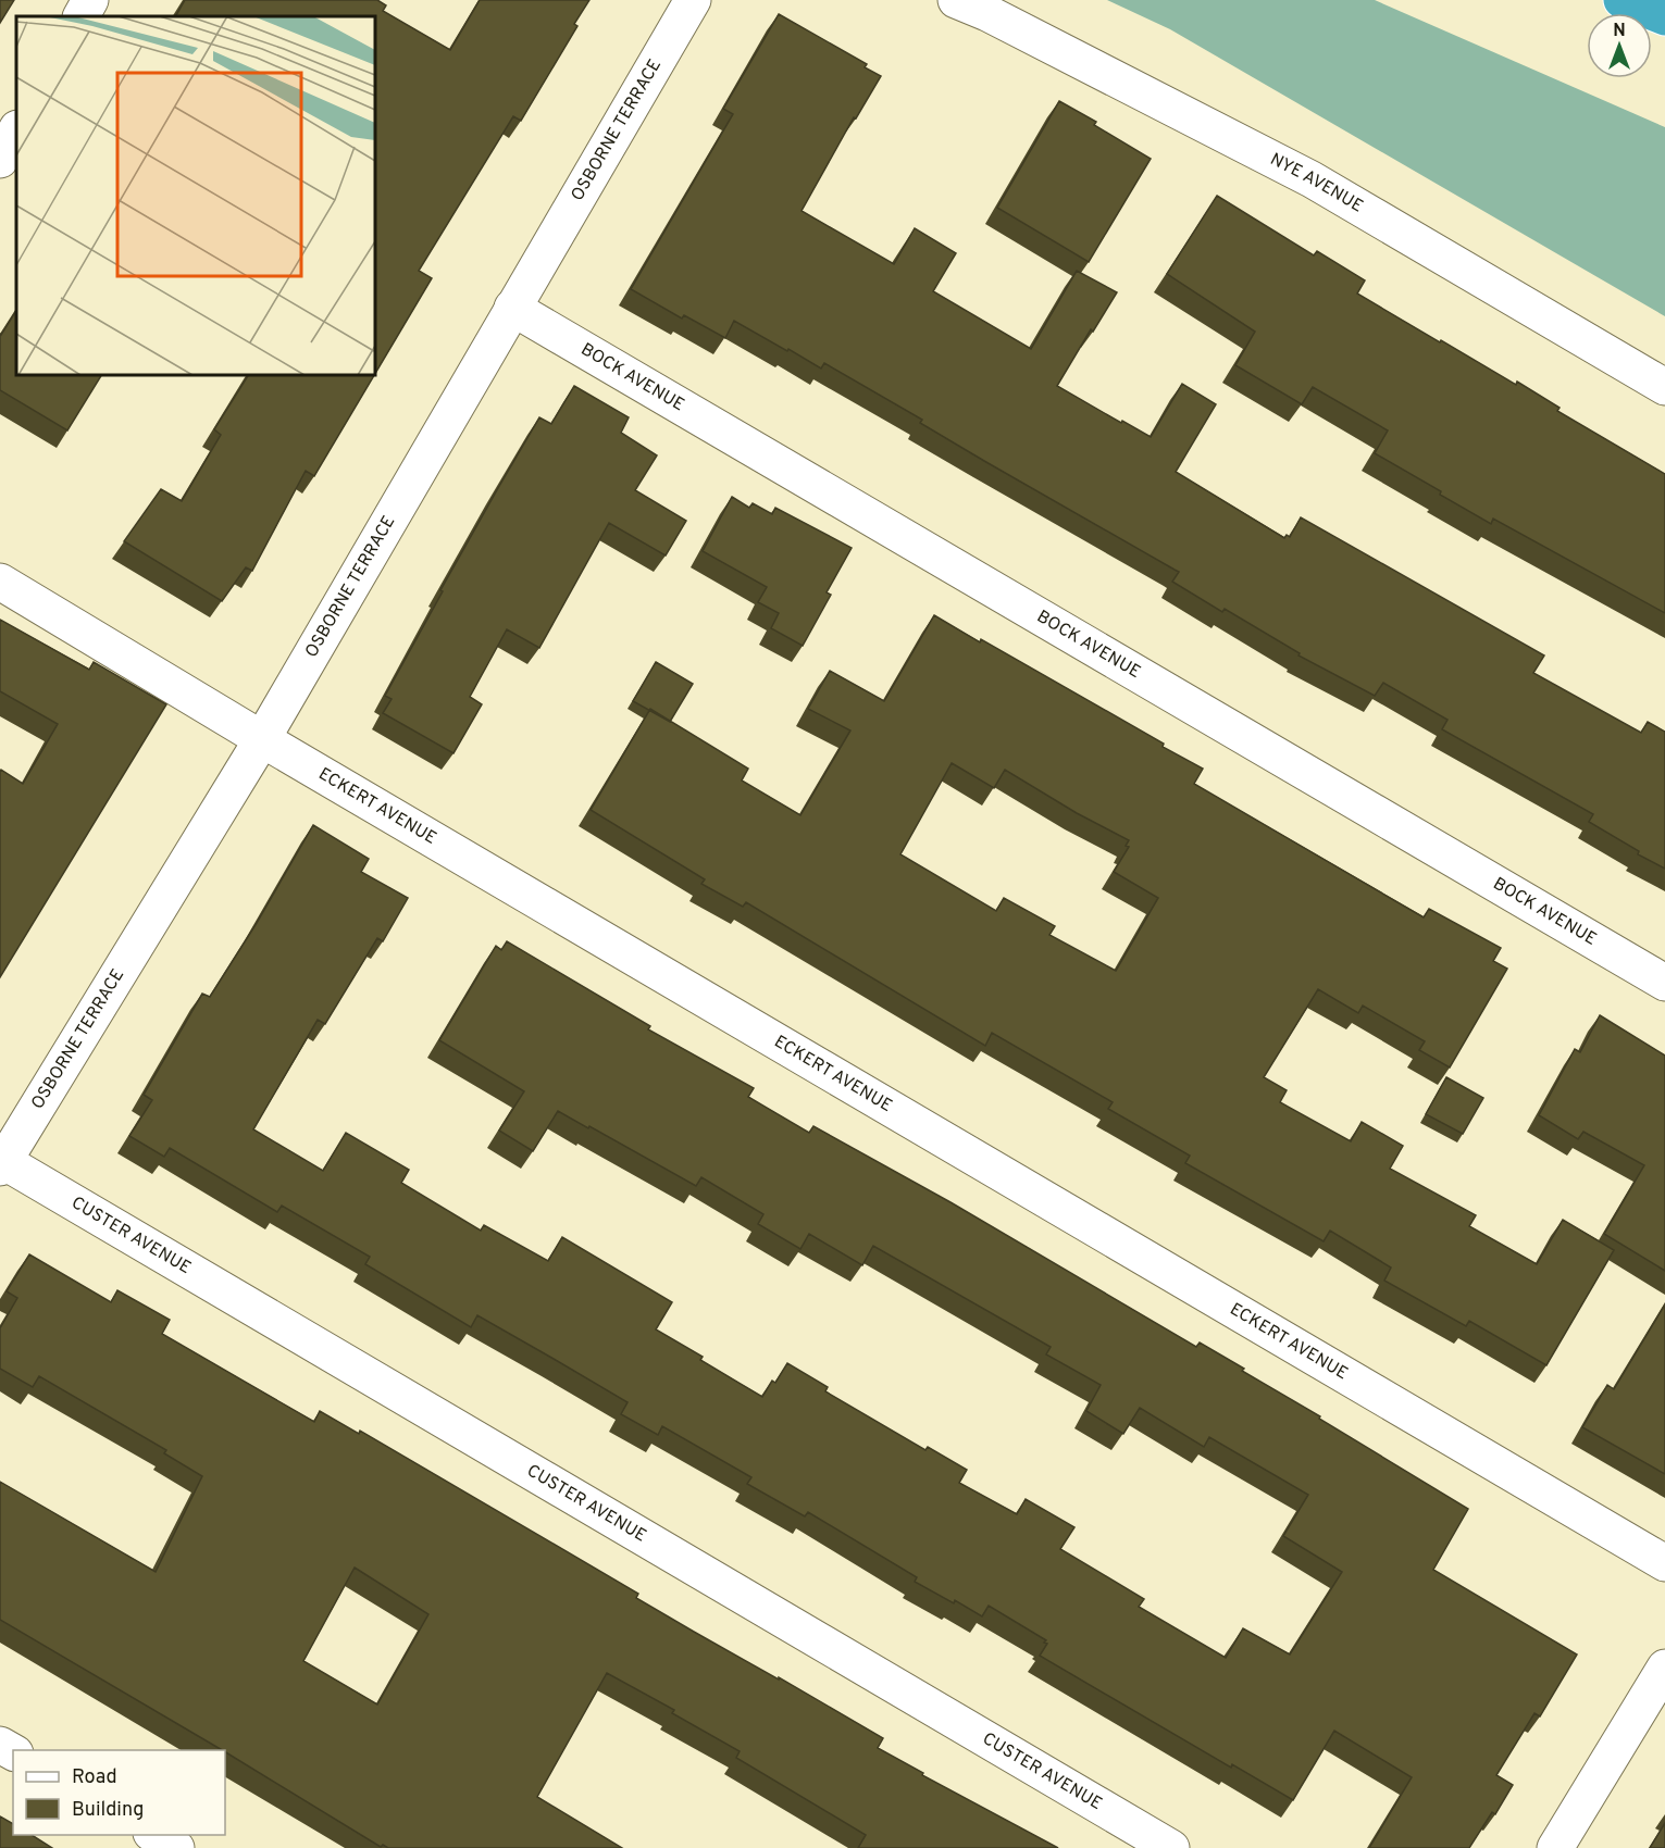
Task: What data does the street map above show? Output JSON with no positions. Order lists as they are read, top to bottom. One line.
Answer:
{"streets":{"street":["OSBORNE TERRACE","NYE AVENUE","BOCK AVENUE","ECKERT AVENUE","CUSTER AVENUE"]},"crossings":[["OSBORNE TERRACE","BOCK AVENUE"],["OSBORNE TERRACE","ECKERT AVENUE"],["OSBORNE TERRACE","CUSTER AVENUE"]],"legend":["Road","Building"],"north":"top"}
